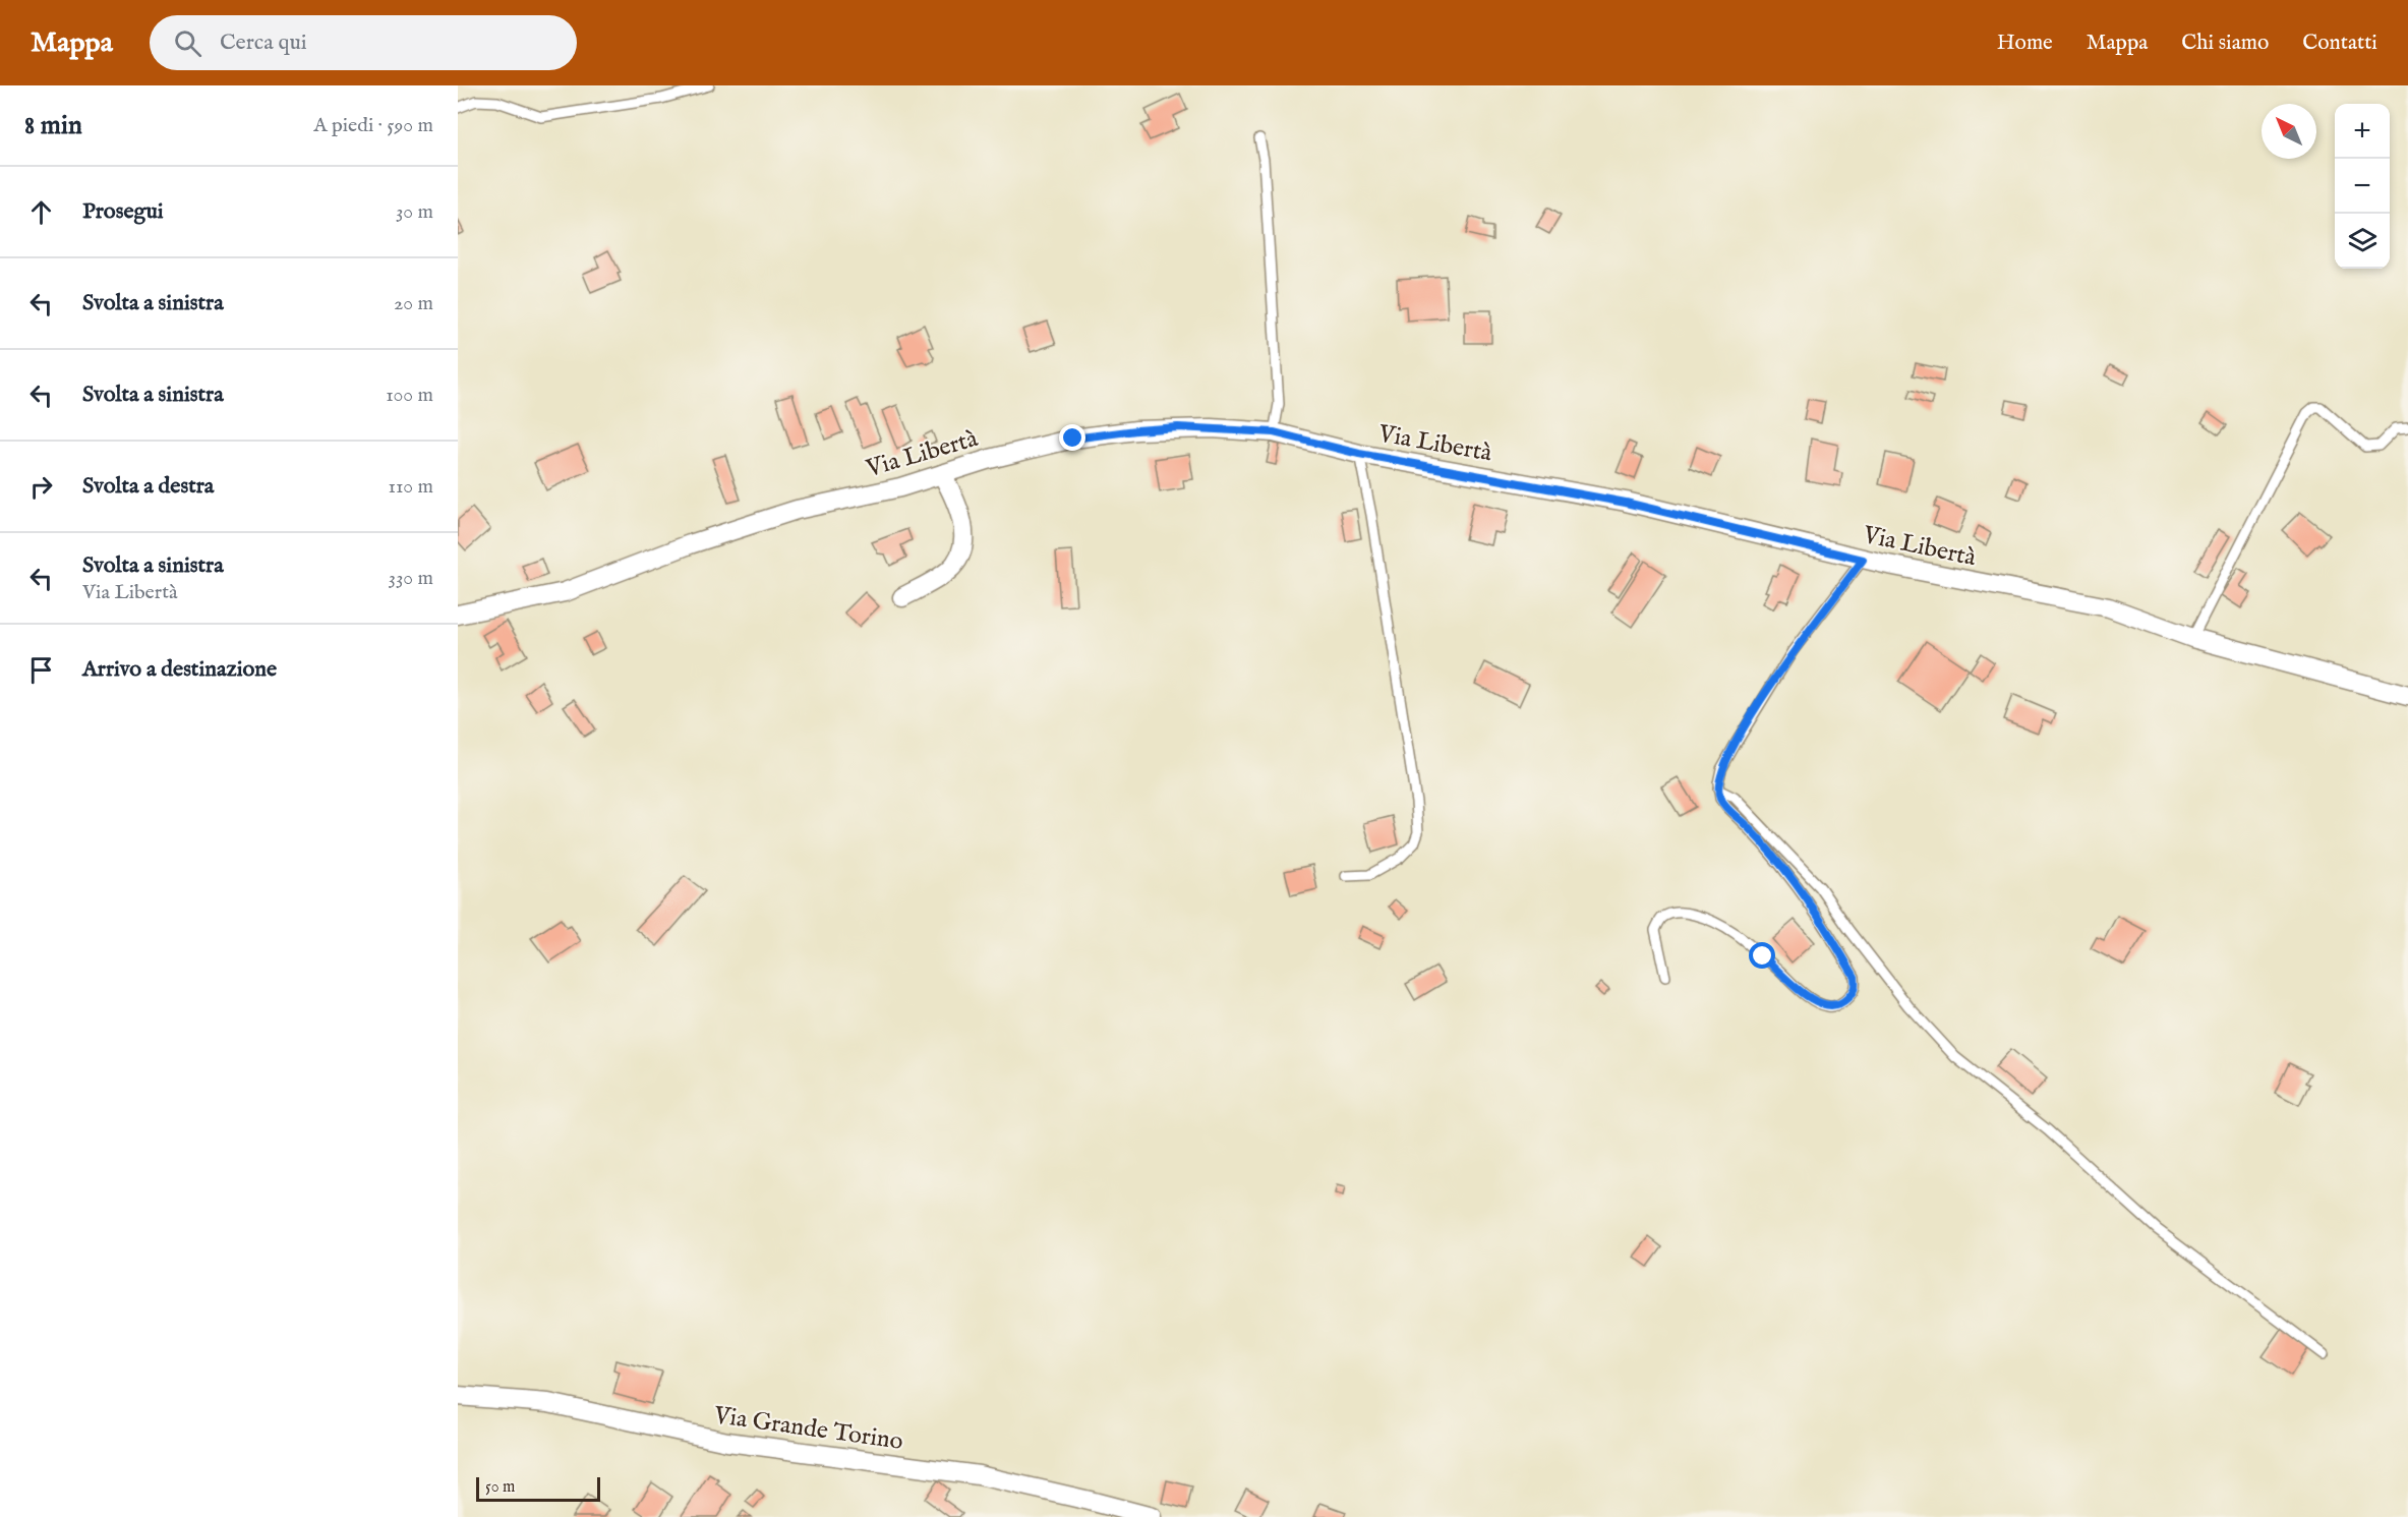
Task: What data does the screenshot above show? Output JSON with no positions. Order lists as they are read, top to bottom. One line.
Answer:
{"streets":{"street":["Via Libertà","Via Grande Torino"]},"scale_bar":"50 m","north":"top left","page":{"header":"Mappa","search":"Cerca qui","nav":["Home","Mappa","Chi siamo","Contatti"],"heading":["8 min","A piedi · 590 m"],"map_buttons":["+","−"],"list":[["Prosegui","30 m"],["Svolta a sinistra","20 m"],["Svolta a sinistra","100 m"],["Svolta a destra","110 m"],["Svolta a sinistra","Via Libertà","330 m"],"Arrivo a destinazione"],"scale":"50 m"}}
